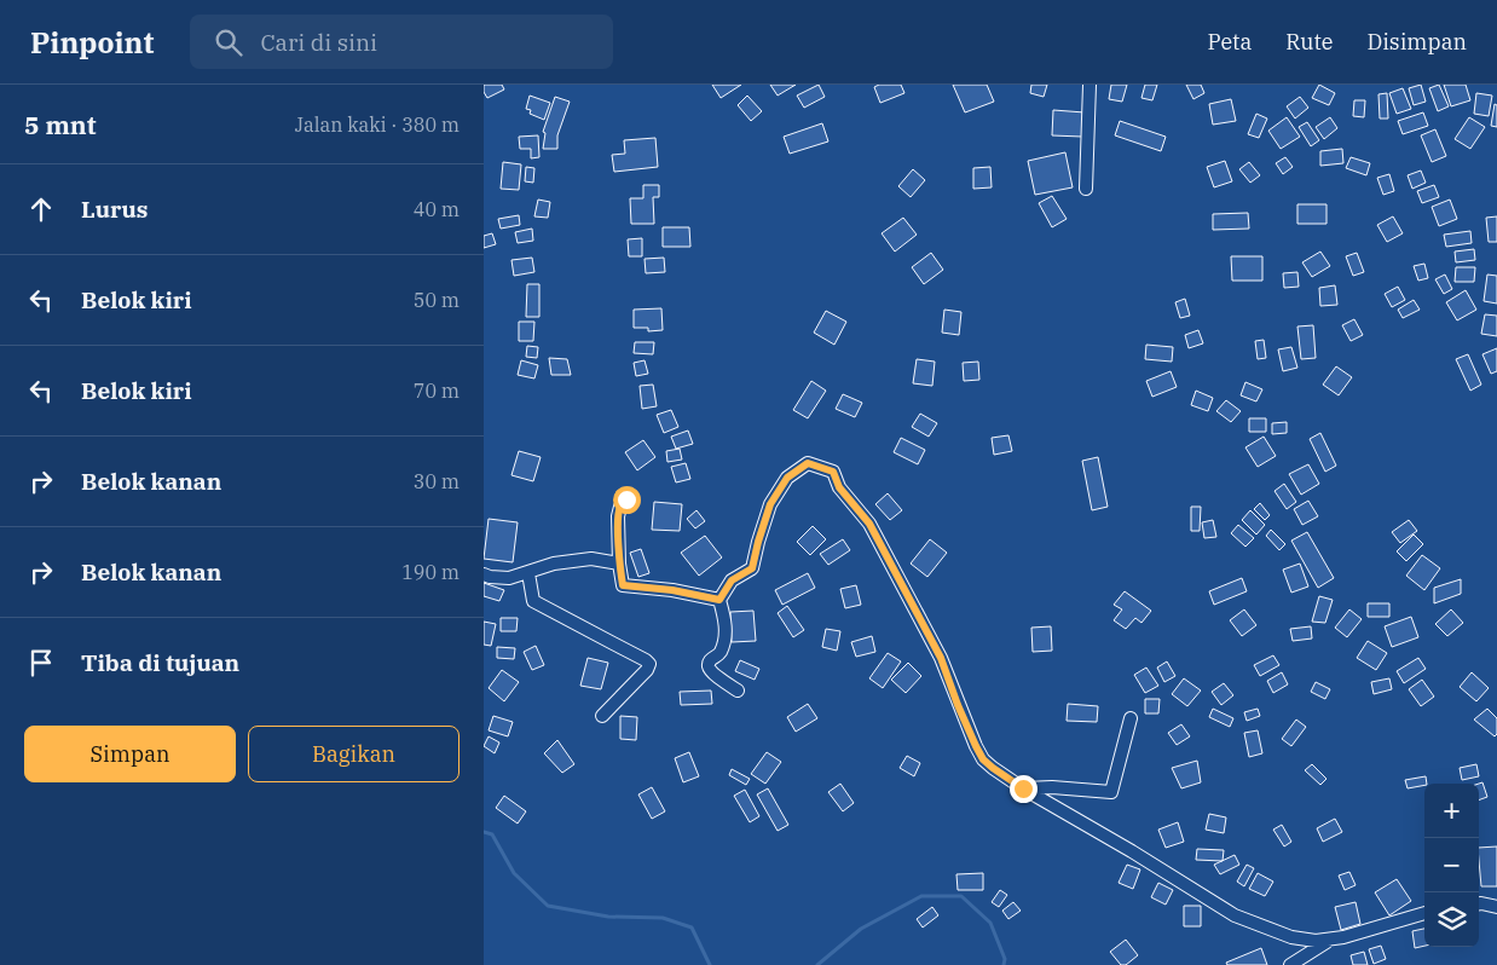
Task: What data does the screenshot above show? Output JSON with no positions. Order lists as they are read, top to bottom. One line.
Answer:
{"page":{"header":"Pinpoint","search":"Cari di sini","nav":["Peta","Rute","Disimpan"],"heading":["5 mnt","Jalan kaki · 380 m"],"list":[["Lurus","40 m"],["Belok kiri","50 m"],["Belok kiri","70 m"],["Belok kanan","30 m"],["Belok kanan","190 m"],"Tiba di tujuan"],"buttons":["Simpan","Bagikan"],"map_buttons":["+","−"]}}
